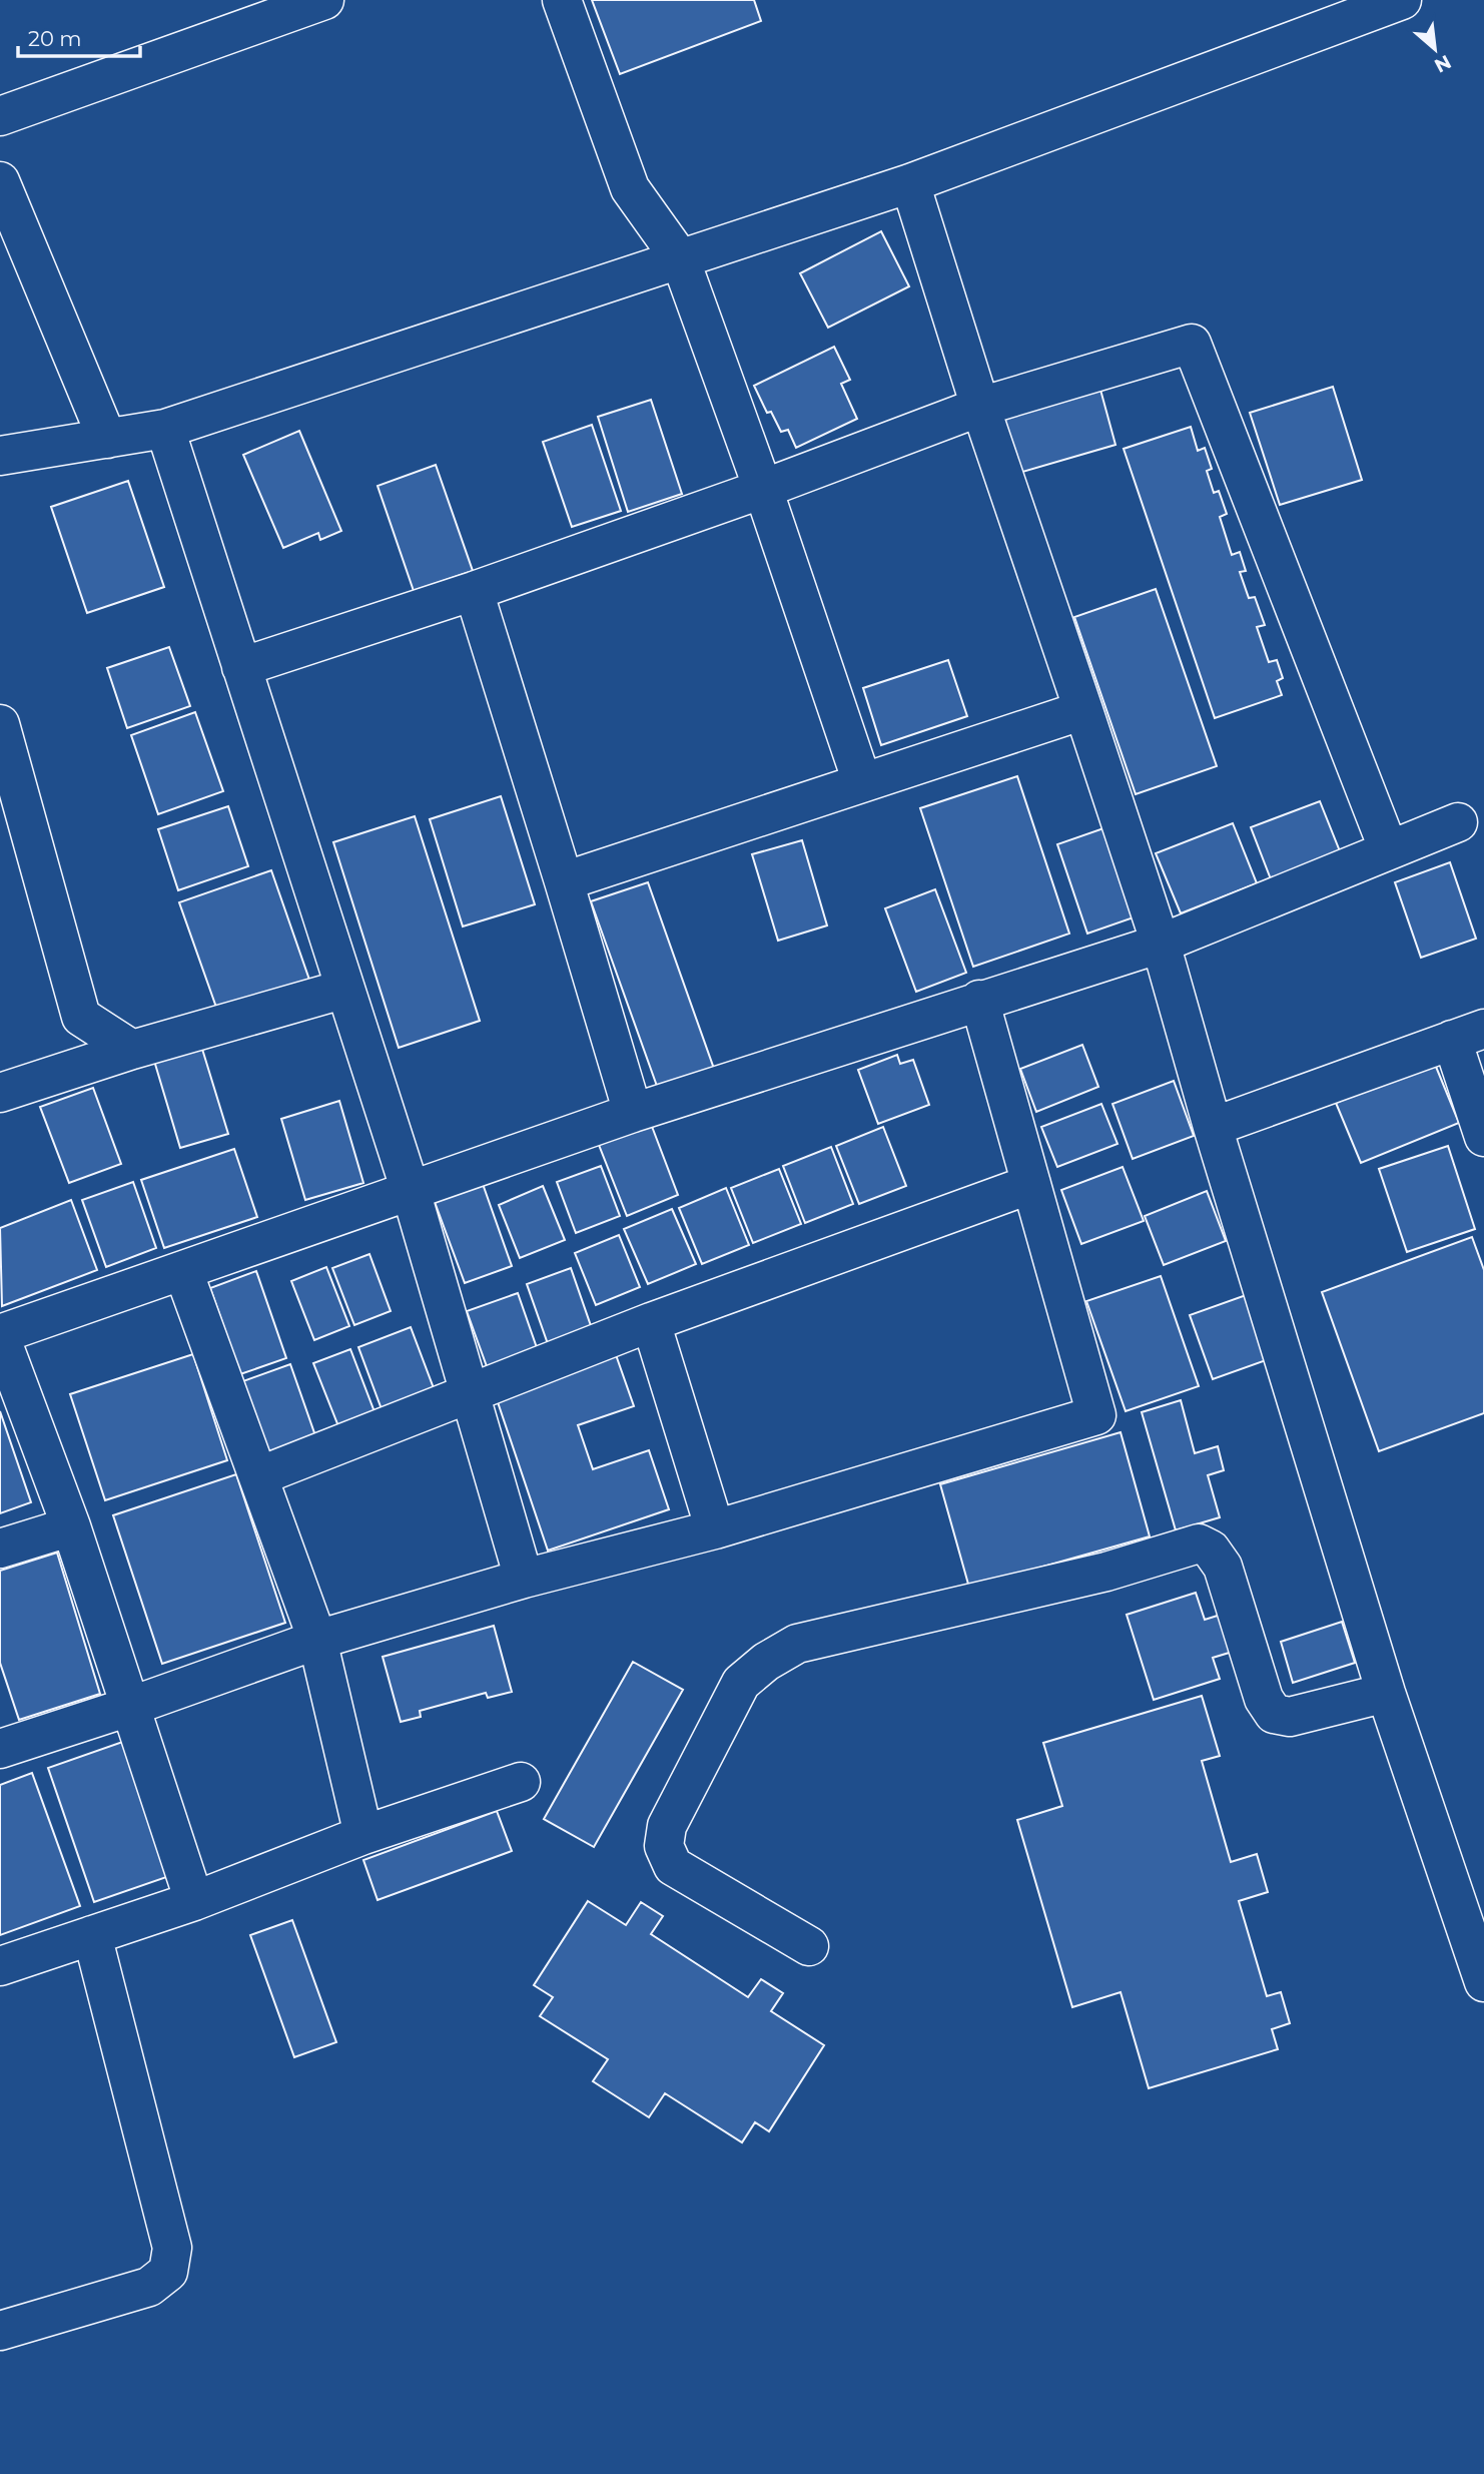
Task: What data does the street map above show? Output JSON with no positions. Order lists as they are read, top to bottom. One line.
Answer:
{"scale_bar":"20 m","north":"bottom right"}
